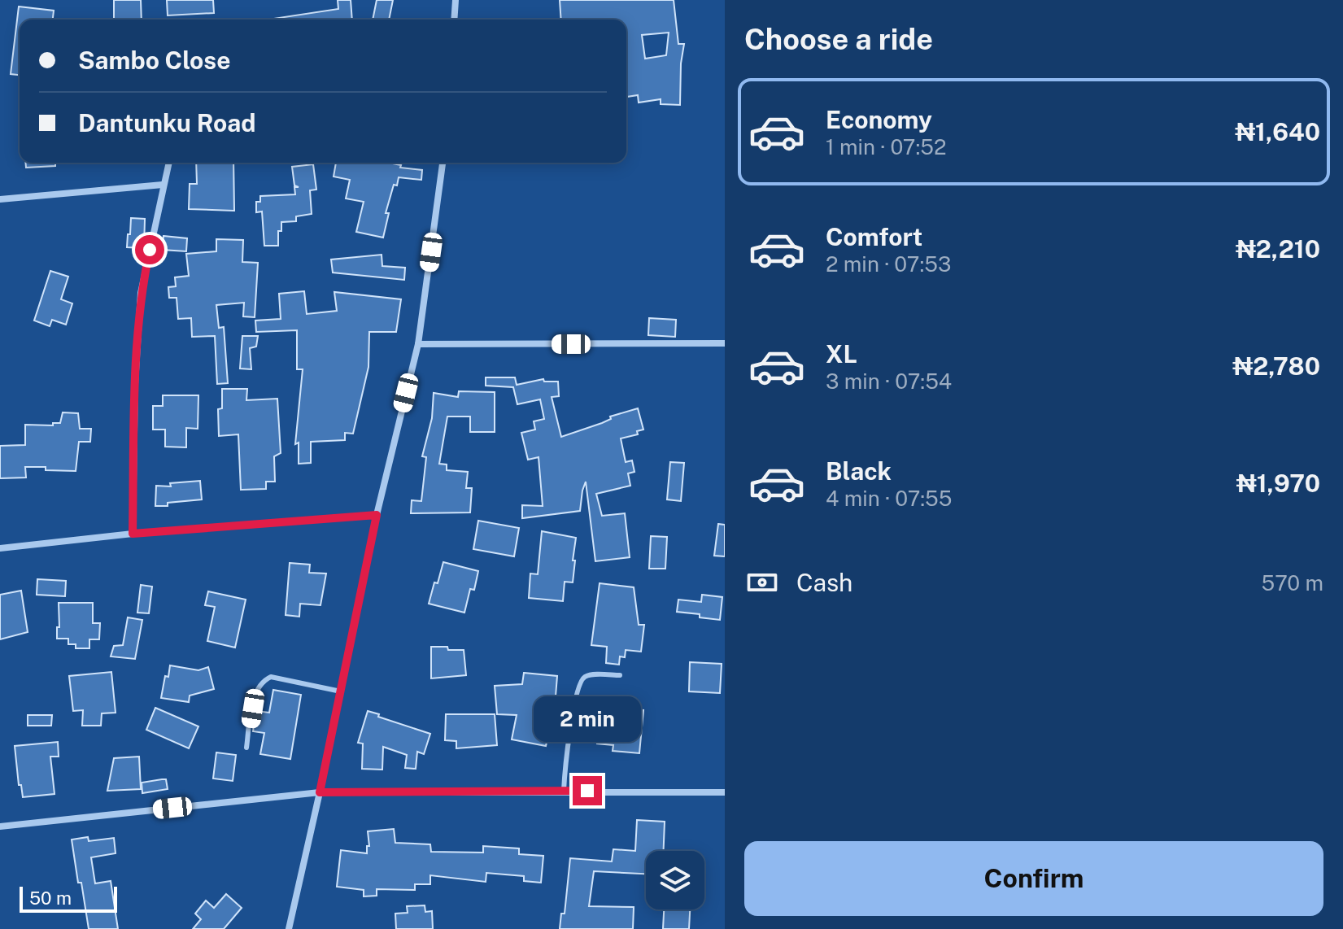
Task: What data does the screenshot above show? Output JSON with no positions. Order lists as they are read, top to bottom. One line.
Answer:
{"scale_bar":"50 m","page":{"heading":"Choose a ride","banner":["Sambo Close","Dantunku Road"],"list":[{"name":"Economy","note":"1 min · 07:52","value":"₦1,640"},{"name":"Comfort","note":"2 min · 07:53","value":"₦2,210"},{"name":"XL","note":"3 min · 07:54","value":"₦2,780"},{"name":"Black","note":"4 min · 07:55","value":"₦1,970"}],"pay":["Cash","570 m"],"bubble":"2 min","buttons":"Confirm","scale":"50 m"}}
